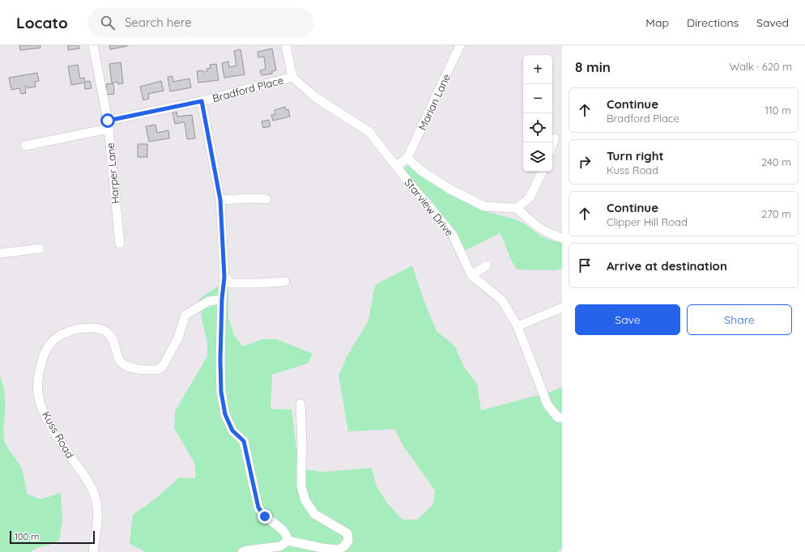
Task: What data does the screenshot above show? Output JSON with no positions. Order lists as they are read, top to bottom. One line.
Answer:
{"streets":{"street":["Bradford Place","Marian Lane","Harper Lane","Starview Drive","Kuss Road"]},"crossings":[["Bradford Place","Harper Lane"],["Bradford Place","Starview Drive"]],"scale_bar":"100 m","page":{"header":"Locato","search":"Search here","nav":["Map","Directions","Saved"],"heading":["8 min","Walk · 620 m"],"map_buttons":["+","−"],"list":[["Continue","Bradford Place","110 m"],["Turn right","Kuss Road","240 m"],["Continue","Clipper Hill Road","270 m"],"Arrive at destination"],"buttons":["Save","Share"],"scale":"100 m"}}
